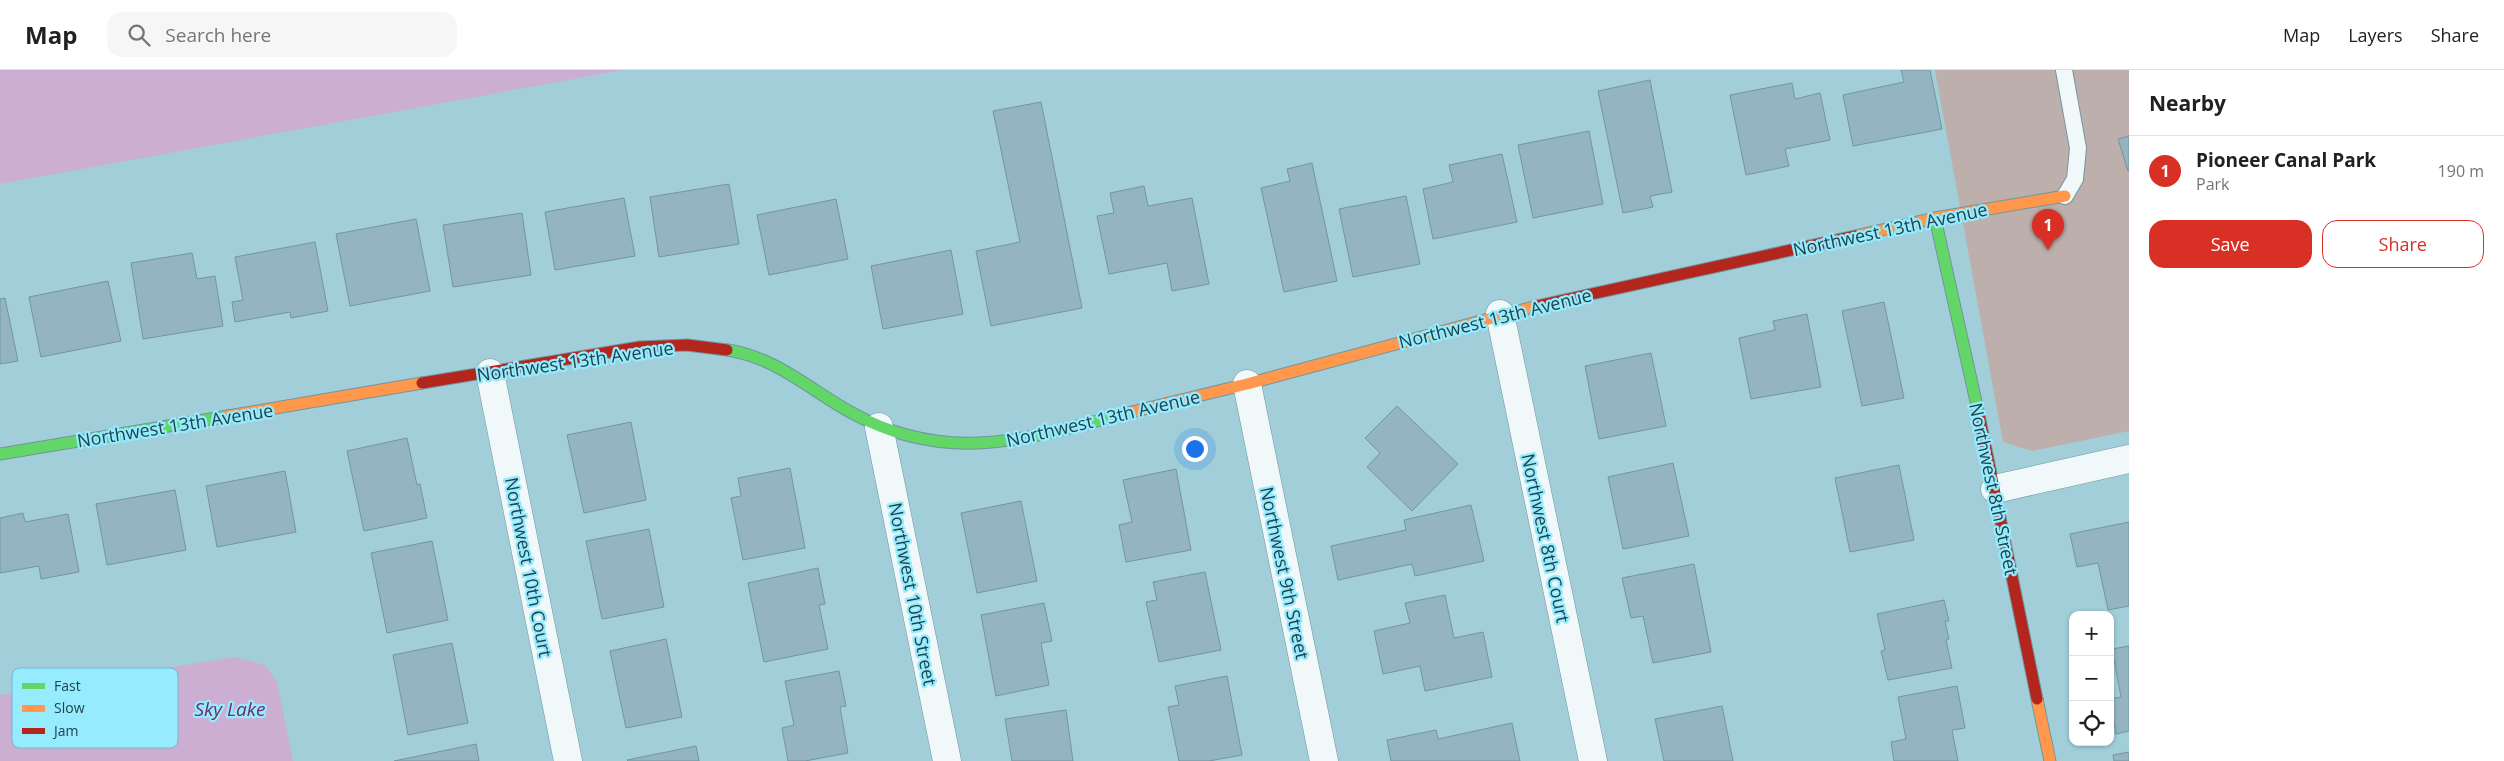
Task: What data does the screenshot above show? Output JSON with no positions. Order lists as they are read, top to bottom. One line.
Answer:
{"streets":{"street":["Northwest 13th Avenue","Northwest 8th Street","Northwest 8th Court","Northwest 10th Court","Northwest 9th Street","Northwest 10th Street"]},"crossings":[["Northwest 13th Avenue","Northwest 8th Street"],["Northwest 13th Avenue","Northwest 8th Court"],["Northwest 13th Avenue","Northwest 10th Court"],["Northwest 13th Avenue","Northwest 9th Street"],["Northwest 13th Avenue","Northwest 10th Street"]],"water":["Sky Lake"],"legend":["Fast","Slow","Jam"],"page":{"header":"Map","search":"Search here","nav":["Map","Layers","Share"],"heading":"Nearby","list":[{"mark":"1","name":"Pioneer Canal Park","note":"Park","value":"190 m"}],"buttons":["Save","Share"],"pins":"1","map_buttons":["+","−"]}}
